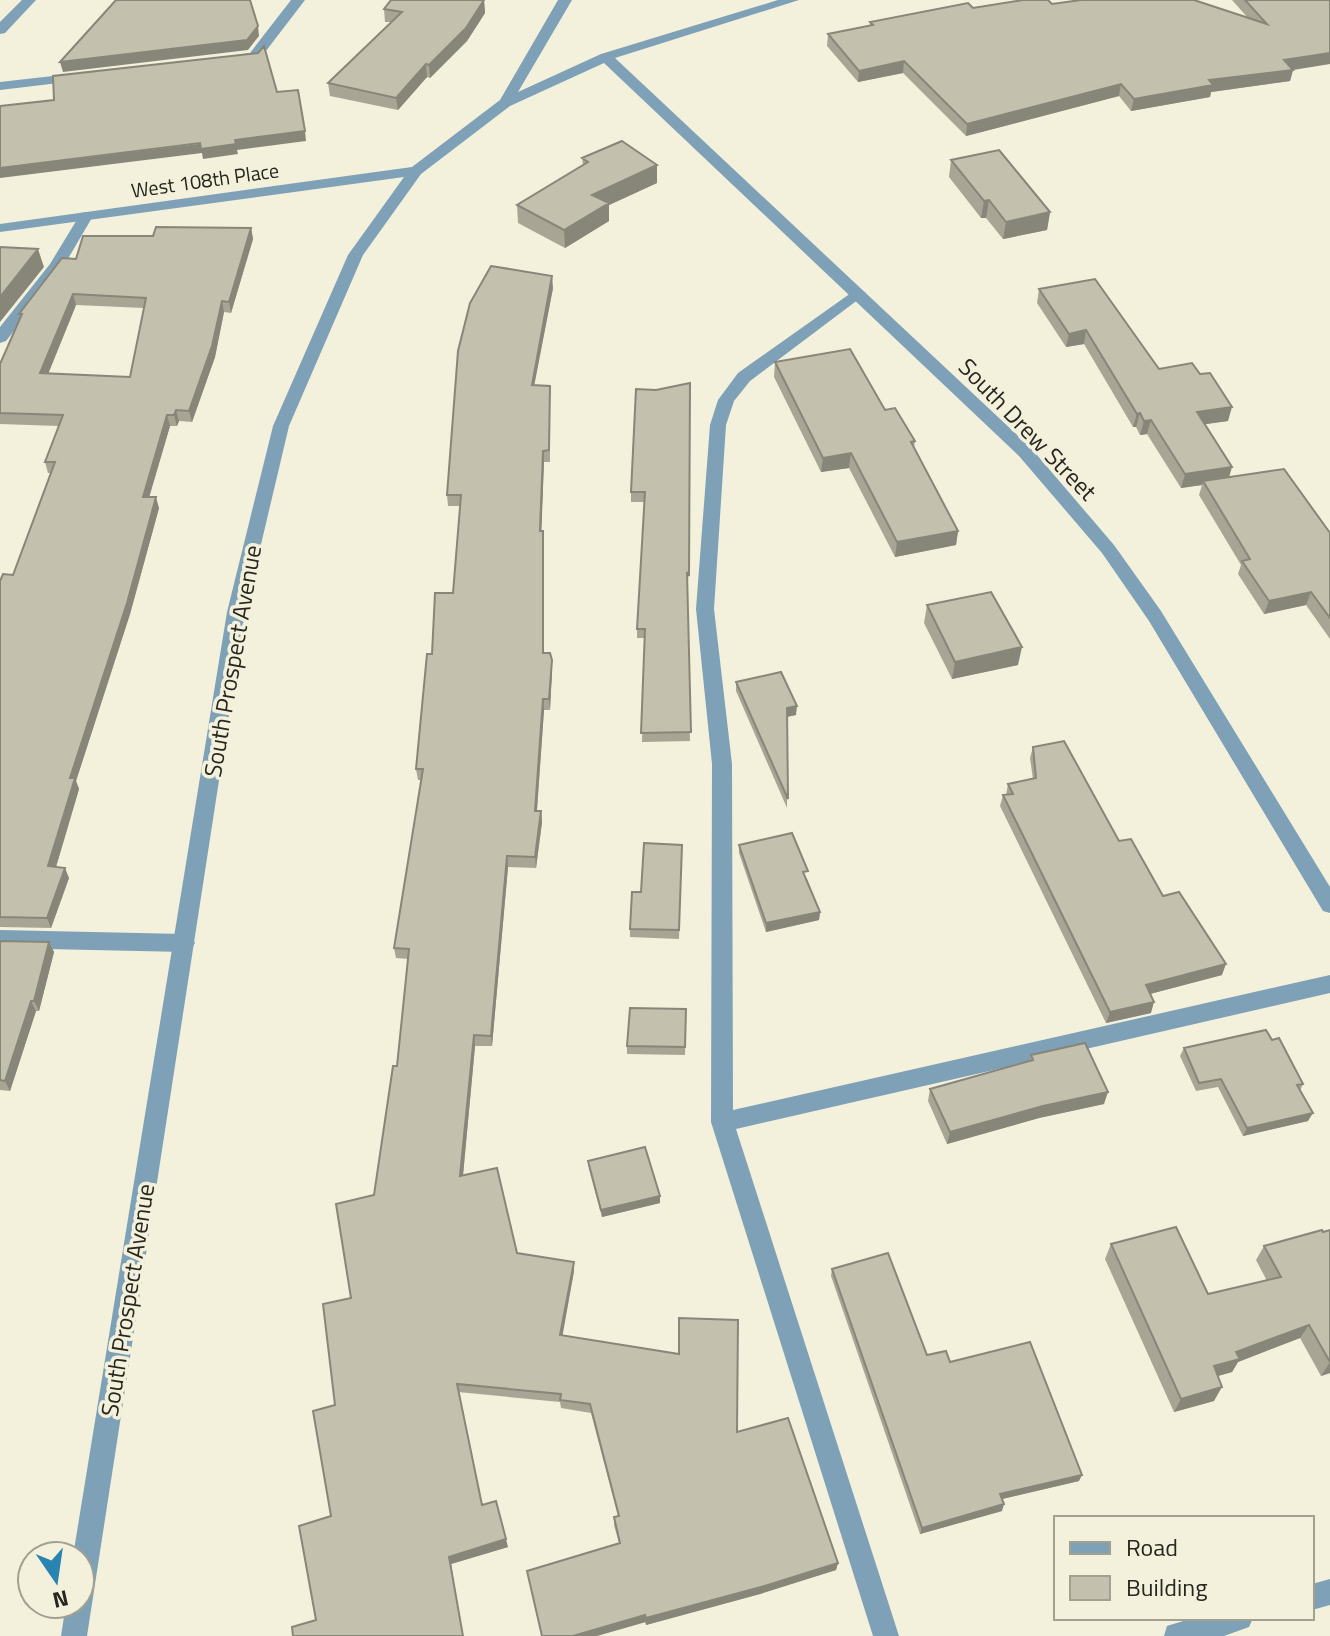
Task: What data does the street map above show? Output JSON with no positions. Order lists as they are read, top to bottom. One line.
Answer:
{"streets":{"street":["West 108th Place","South Drew Street","South Prospect Avenue"]},"crossings":[["West 108th Place","South Prospect Avenue"],["South Drew Street","South Prospect Avenue"]],"legend":["Road","Building"],"north":"bottom"}
